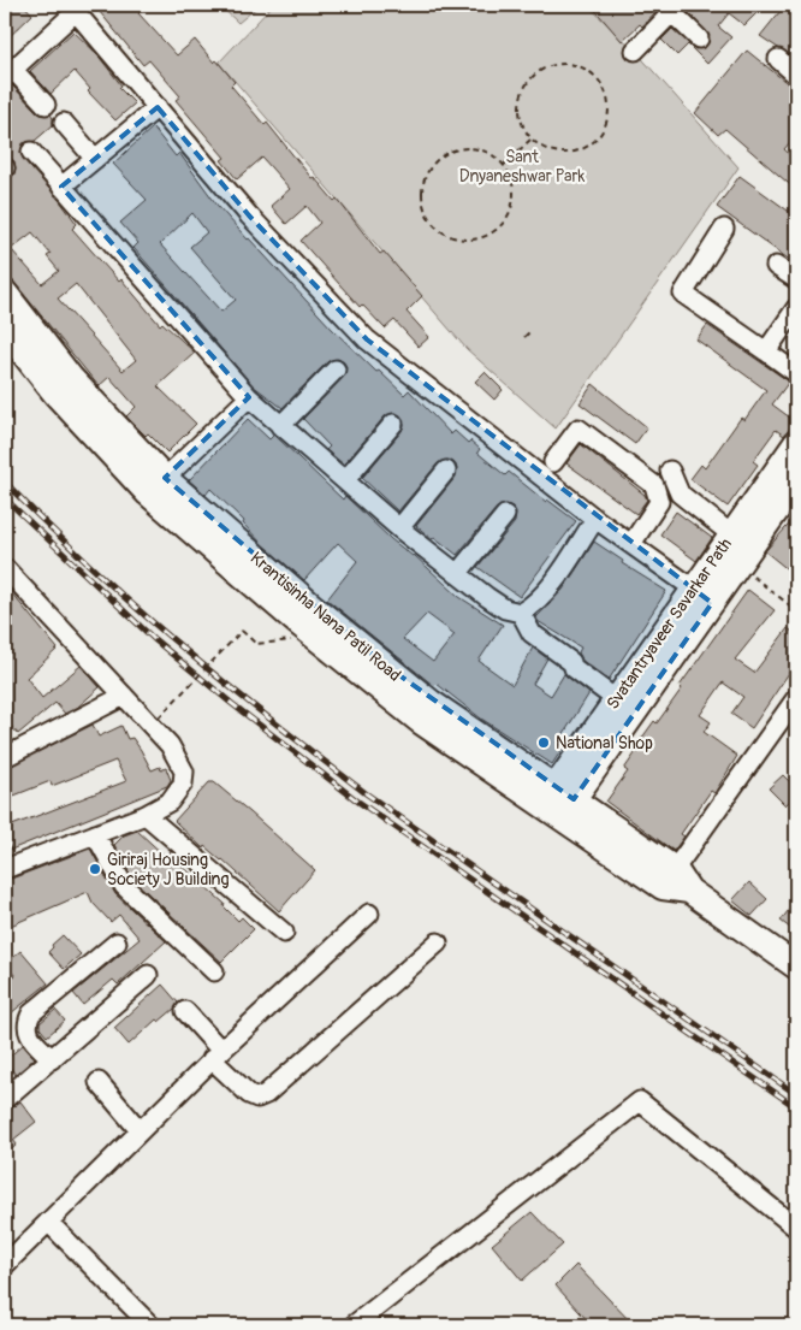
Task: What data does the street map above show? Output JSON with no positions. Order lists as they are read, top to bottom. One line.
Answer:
{"streets":{"main road":["Krantisinha Nana Patil Road","Svatantryaveer Savarkar Path"]},"crossings":[["Krantisinha Nana Patil Road","Svatantryaveer Savarkar Path"]],"parks":["Sant Dnyaneshwar Park"],"places":["National Shop","Giriraj Housing Society J Building"]}
